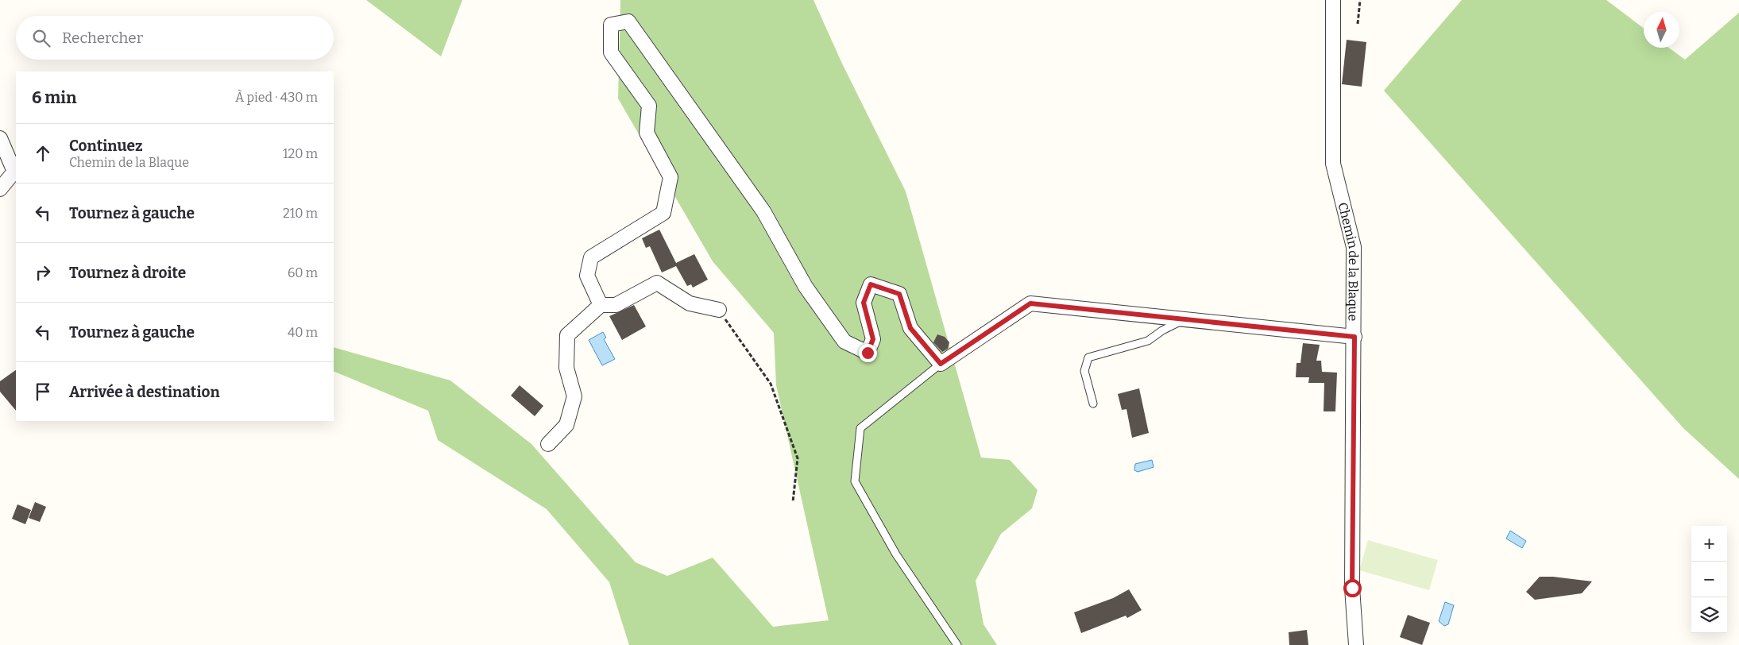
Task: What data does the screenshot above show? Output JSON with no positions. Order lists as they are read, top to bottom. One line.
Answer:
{"streets":{"street":["Chemin de la Blaque"]},"north":"top","page":{"search":"Rechercher","heading":["6 min","À pied · 430 m"],"list":[["Continuez","Chemin de la Blaque","120 m"],["Tournez à gauche","210 m"],["Tournez à droite","60 m"],["Tournez à gauche","40 m"],"Arrivée à destination"],"map_buttons":["+","−"]}}
